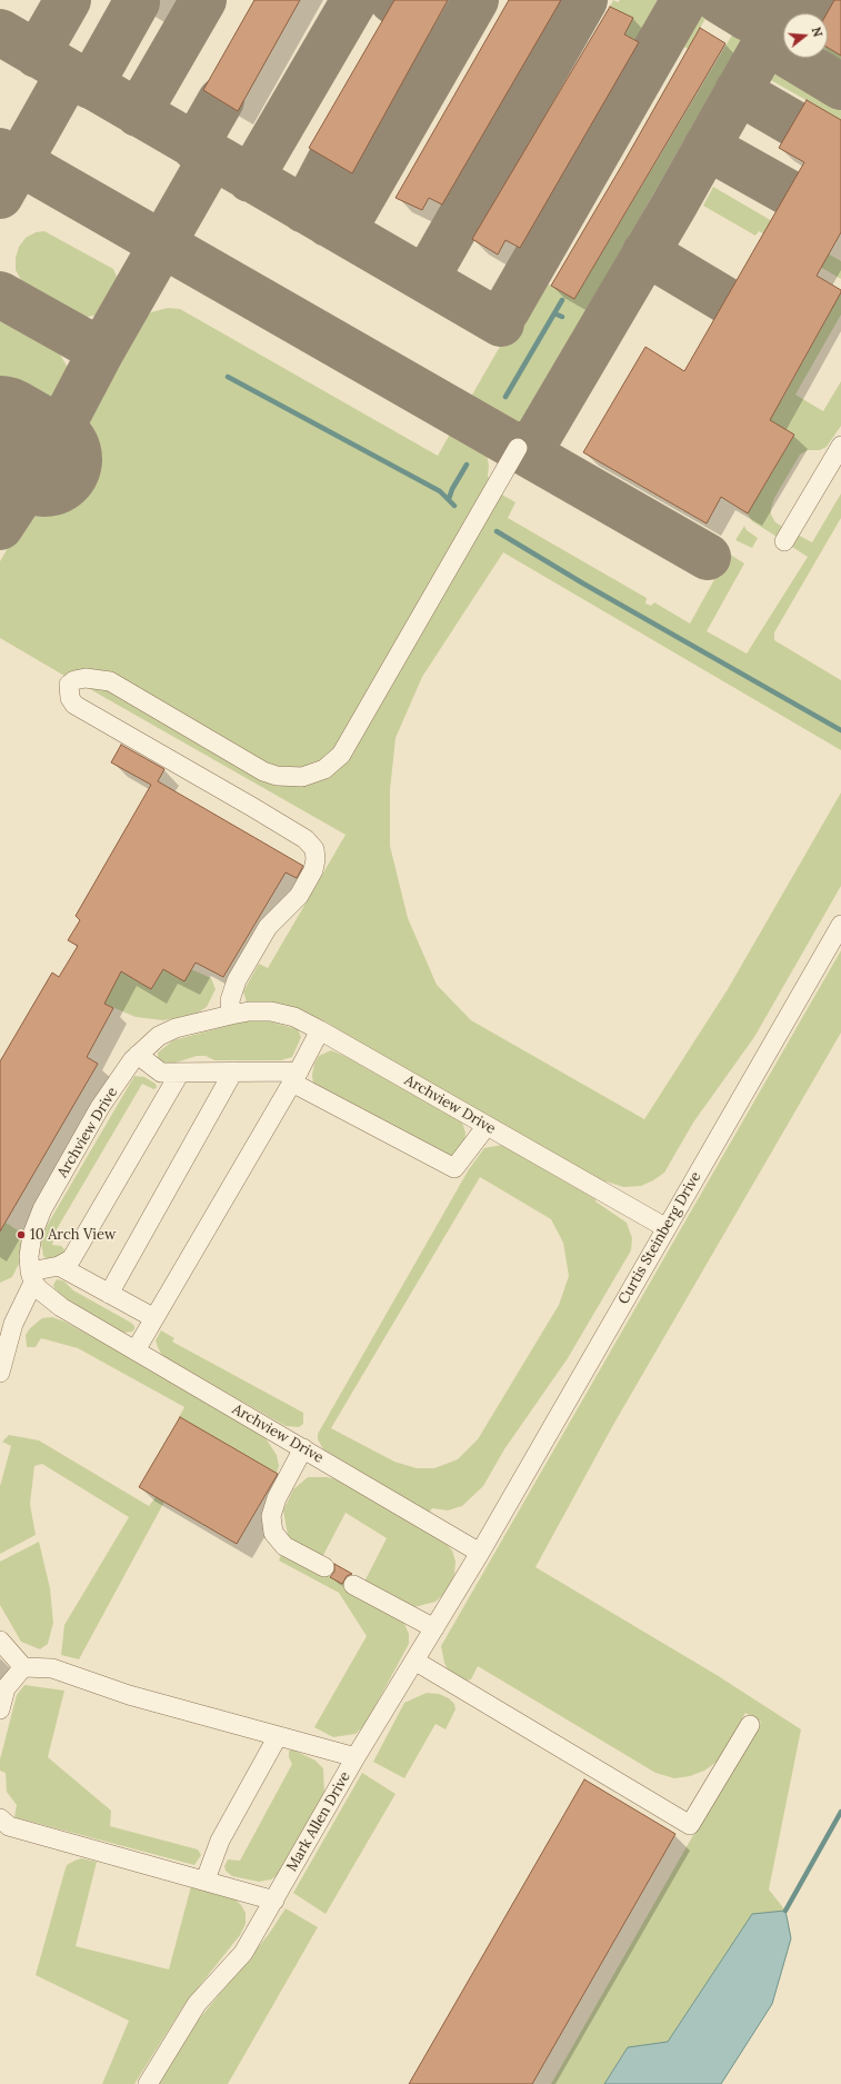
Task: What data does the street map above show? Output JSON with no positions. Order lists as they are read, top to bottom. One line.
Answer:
{"streets":{"street":["Archview Drive","Curtis Steinberg Drive","Mark Allen Drive"]},"crossings":[["Archview Drive","Curtis Steinberg Drive"],["Archview Drive","Mark Allen Drive"],["Curtis Steinberg Drive","Mark Allen Drive"]],"places":["10 Arch View"],"north":"right"}
